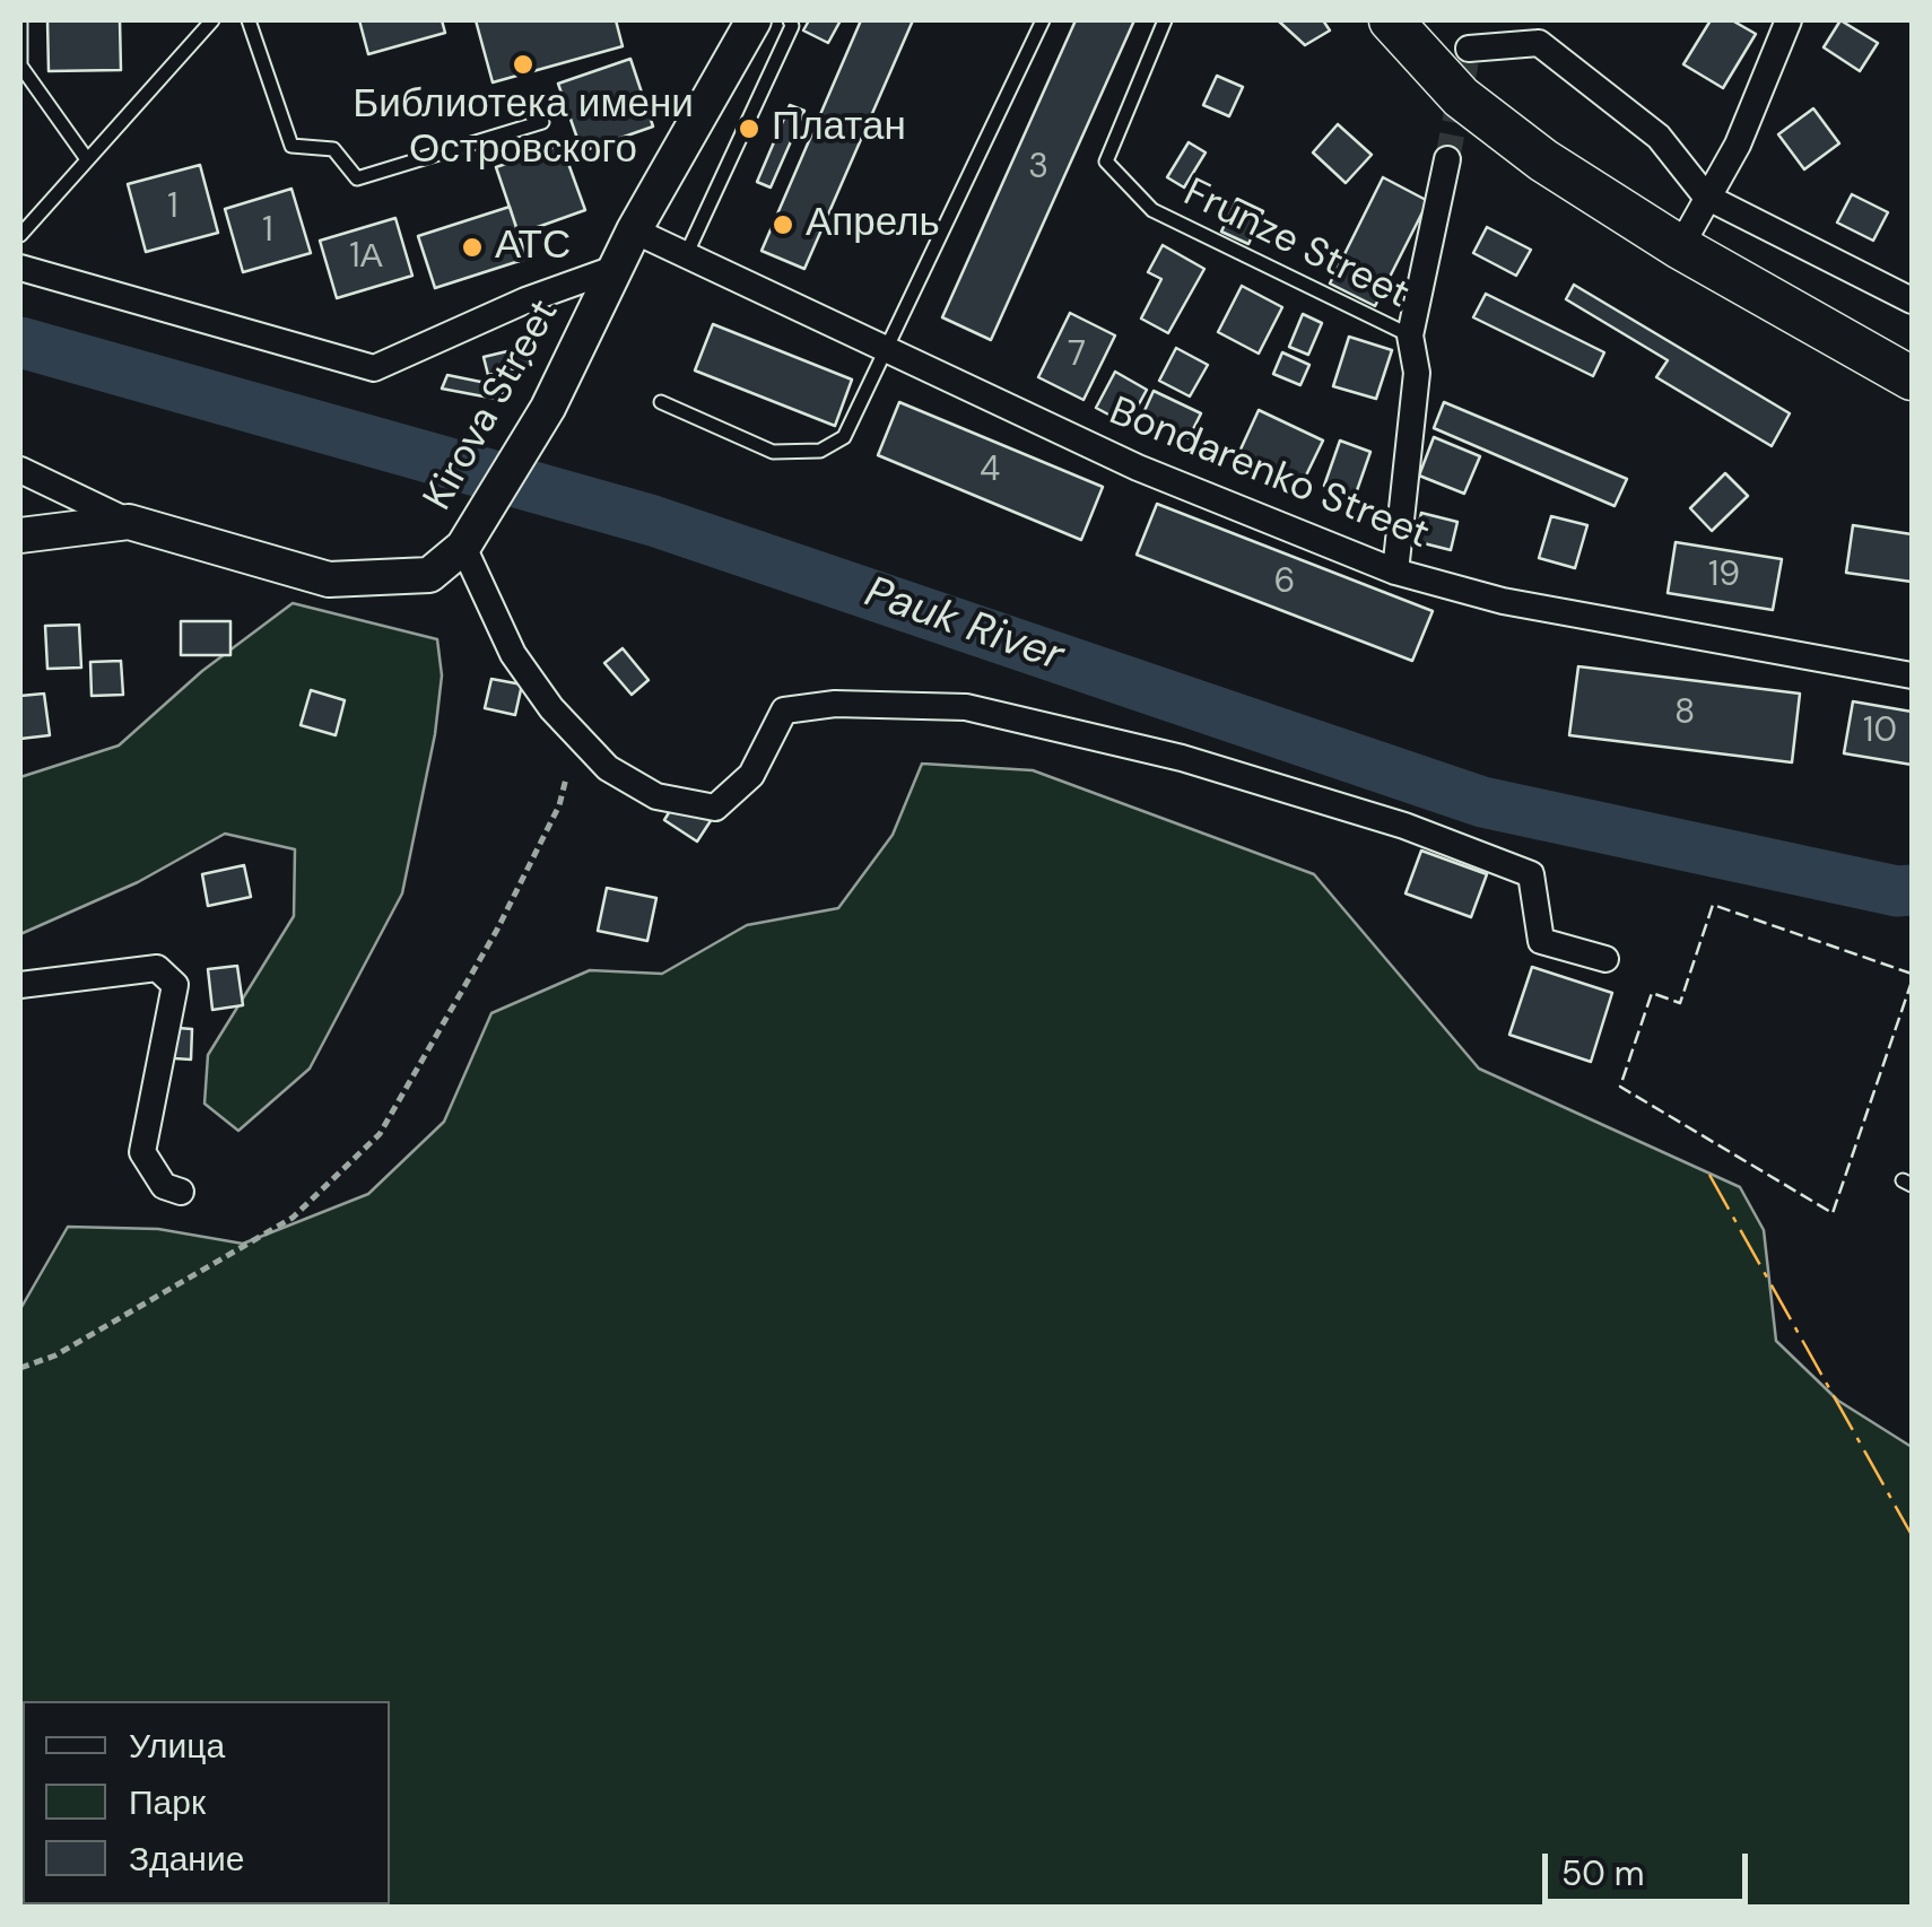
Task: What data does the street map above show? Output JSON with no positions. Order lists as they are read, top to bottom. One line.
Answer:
{"streets":{"main road":["Kirova Street"],"street":["Bondarenko Street"],"lane":["Frunze Street"]},"crossings":[["Kirova Street","Bondarenko Street"]],"water":["Pauk River"],"places":["Библиотека имени Островского","Платан","Апрель","АТС"],"house_numbers":["3","1","1","1А","7","4","19","6","8","10"],"legend":["Улица","Парк","Здание"],"scale_bar":"50 m"}
